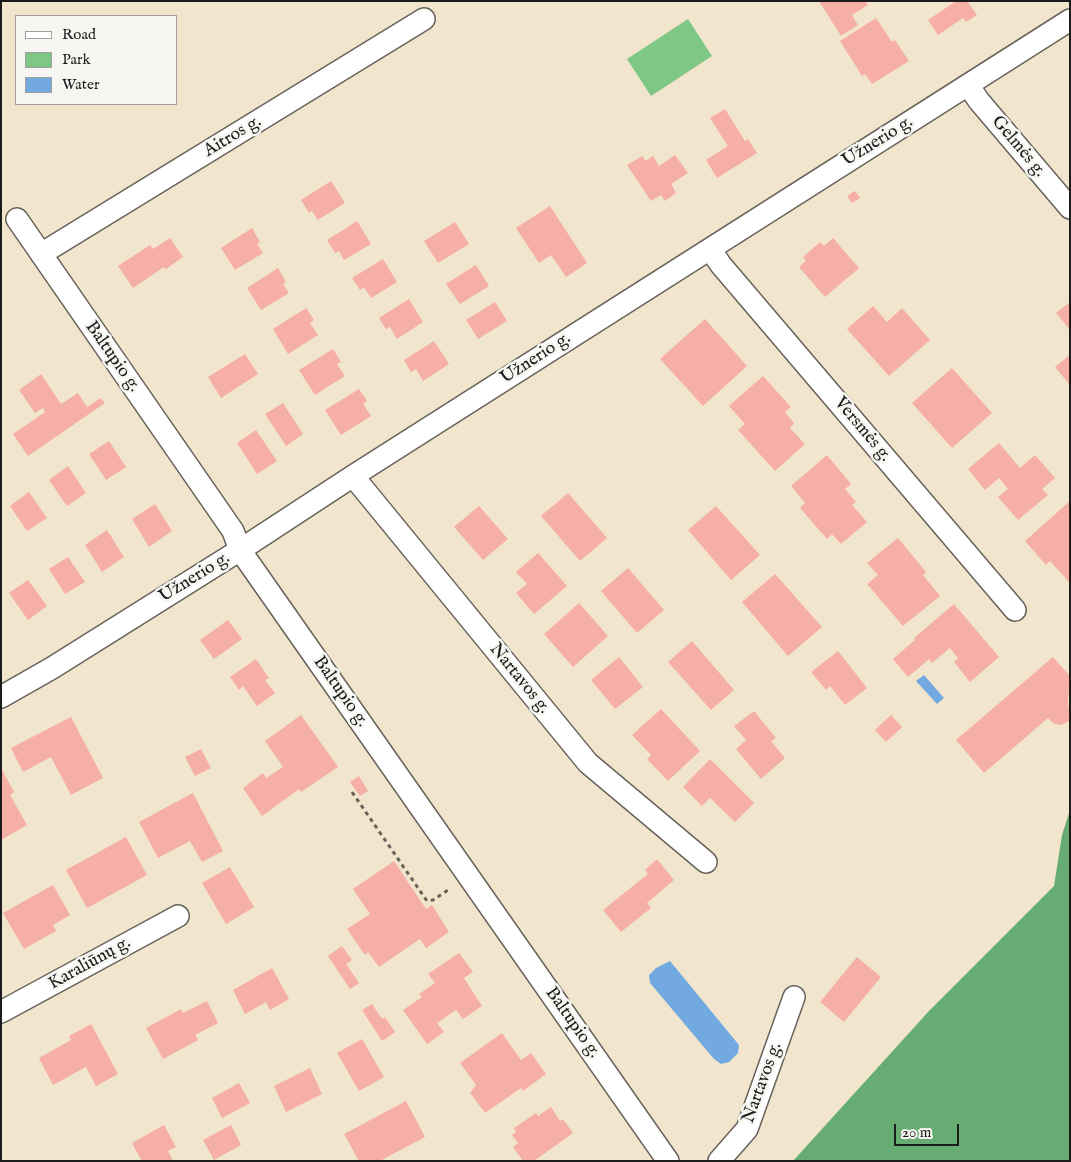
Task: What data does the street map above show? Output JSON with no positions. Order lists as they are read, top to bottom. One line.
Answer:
{"streets":{"street":["Aitros g.","Užnerio g.","Gelmės g.","Baltupio g.","Versmės g.","Nartavos g.","Karaliūnų g."]},"crossings":[["Aitros g.","Baltupio g."],["Užnerio g.","Gelmės g."],["Užnerio g.","Baltupio g."],["Užnerio g.","Versmės g."],["Užnerio g.","Nartavos g."]],"legend":["Road","Park","Water"],"scale_bar":"20 m"}
